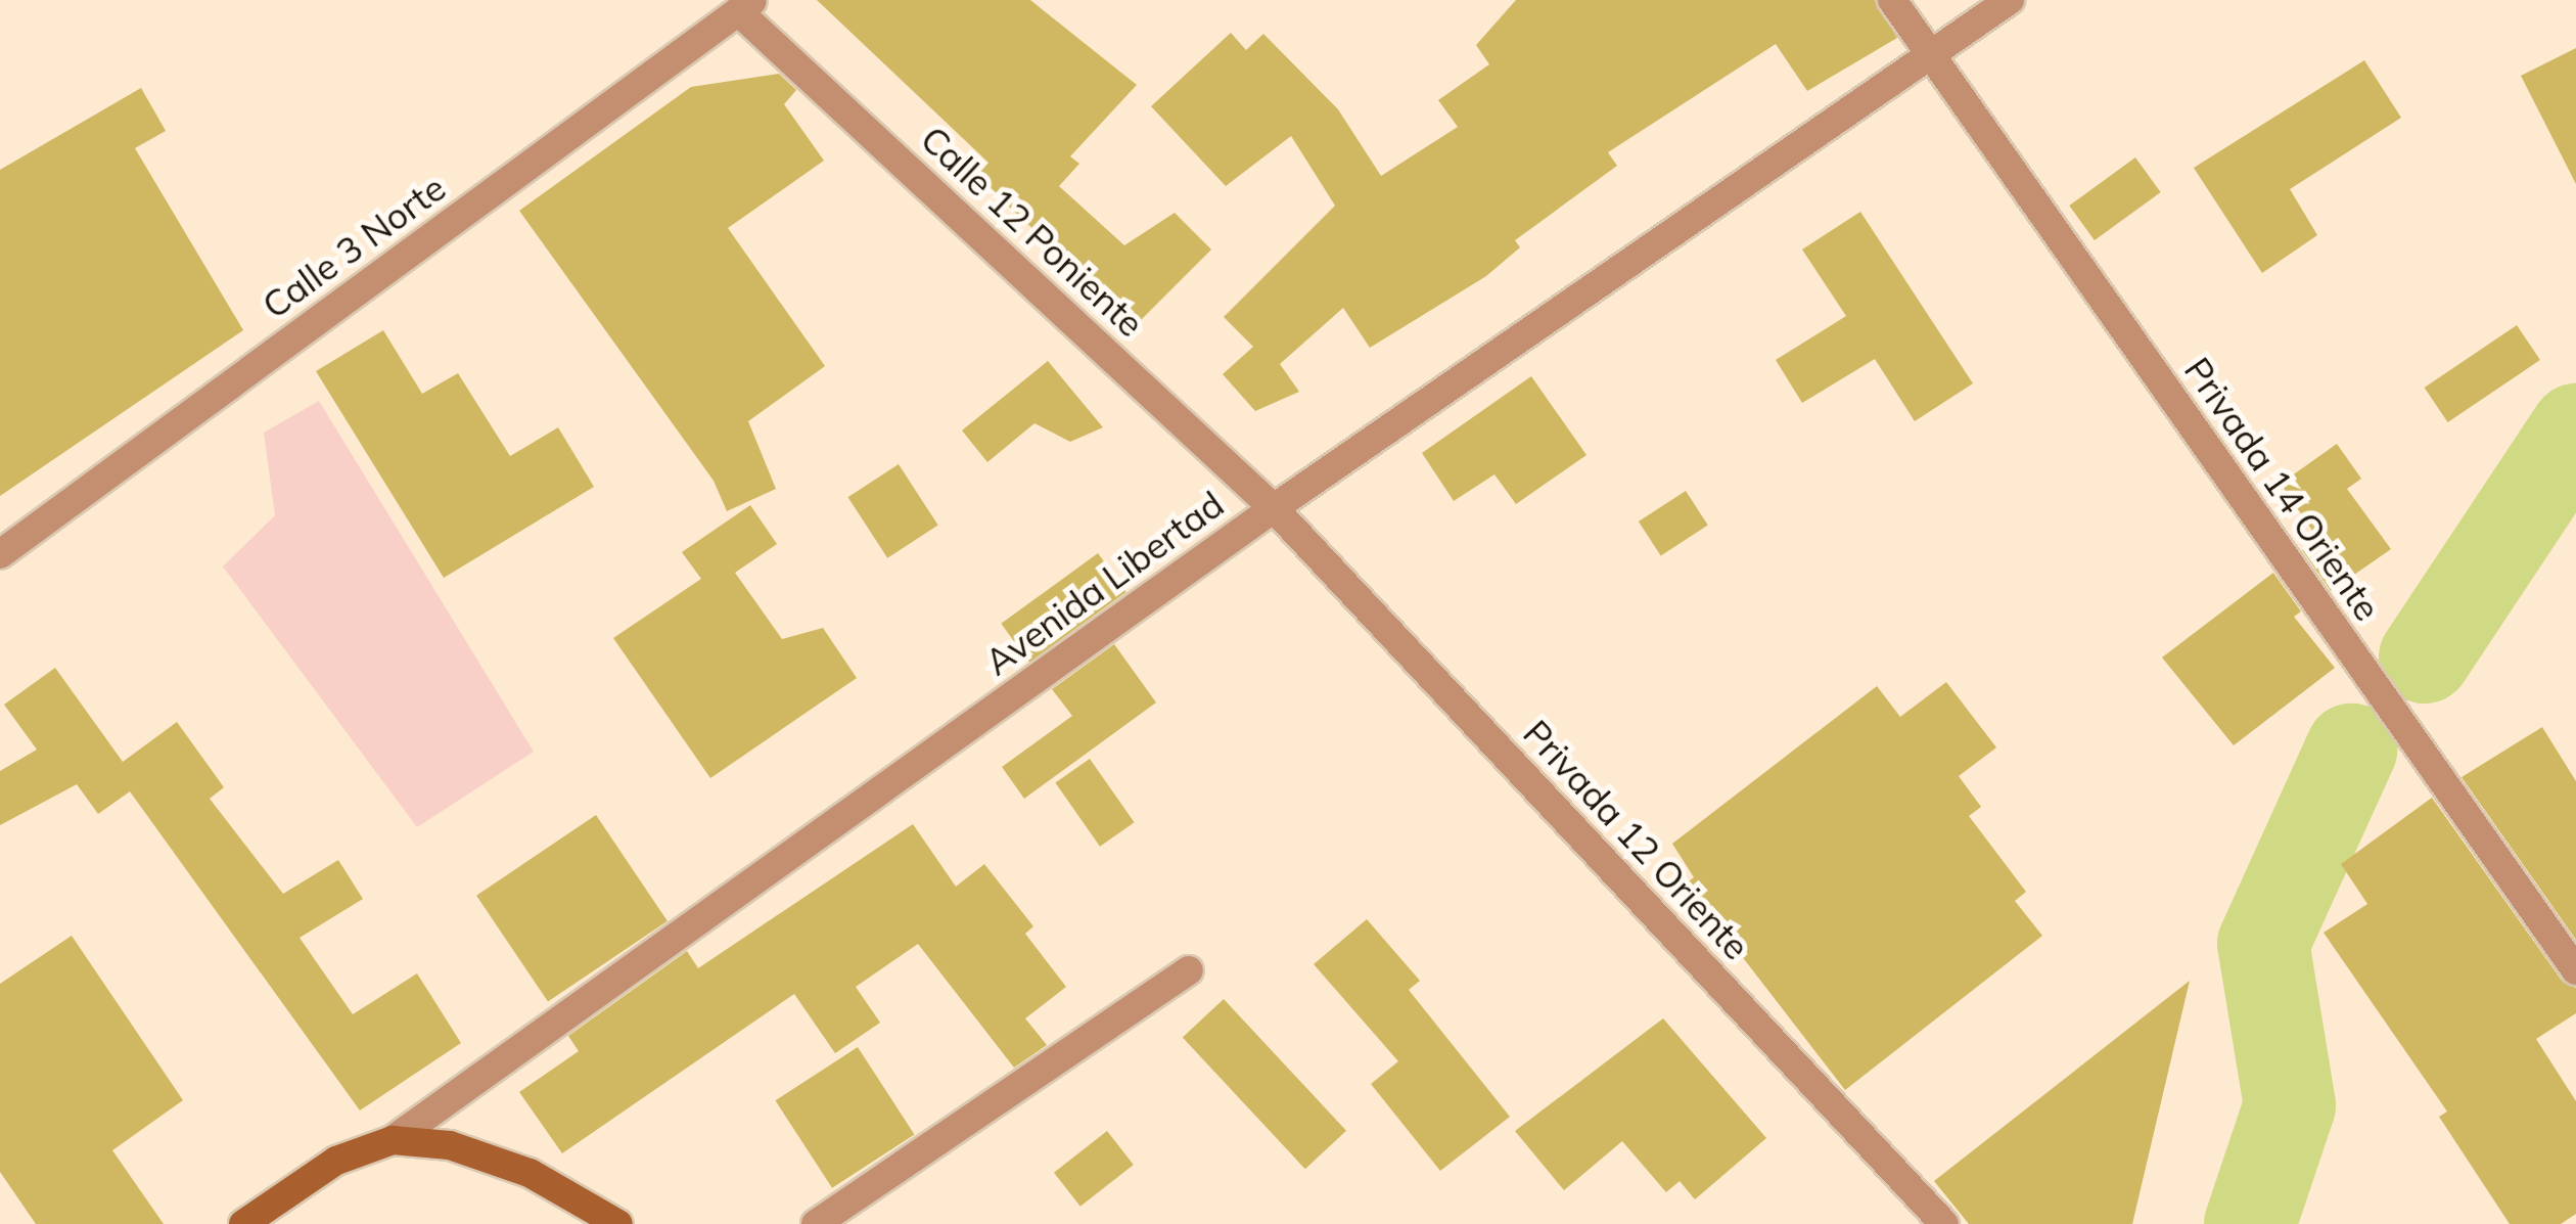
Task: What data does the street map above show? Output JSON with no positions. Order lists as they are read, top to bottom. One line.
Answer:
{"streets":{"main road":["Avenida Libertad"],"street":["Calle 12 Poniente","Calle 3 Norte","Privada 14 Oriente","Privada 12 Oriente"]},"crossings":[["Calle 12 Poniente","Calle 3 Norte"],["Calle 12 Poniente","Avenida Libertad"],["Calle 12 Poniente","Privada 12 Oriente"],["Privada 14 Oriente","Avenida Libertad"],["Avenida Libertad","Privada 12 Oriente"]]}
